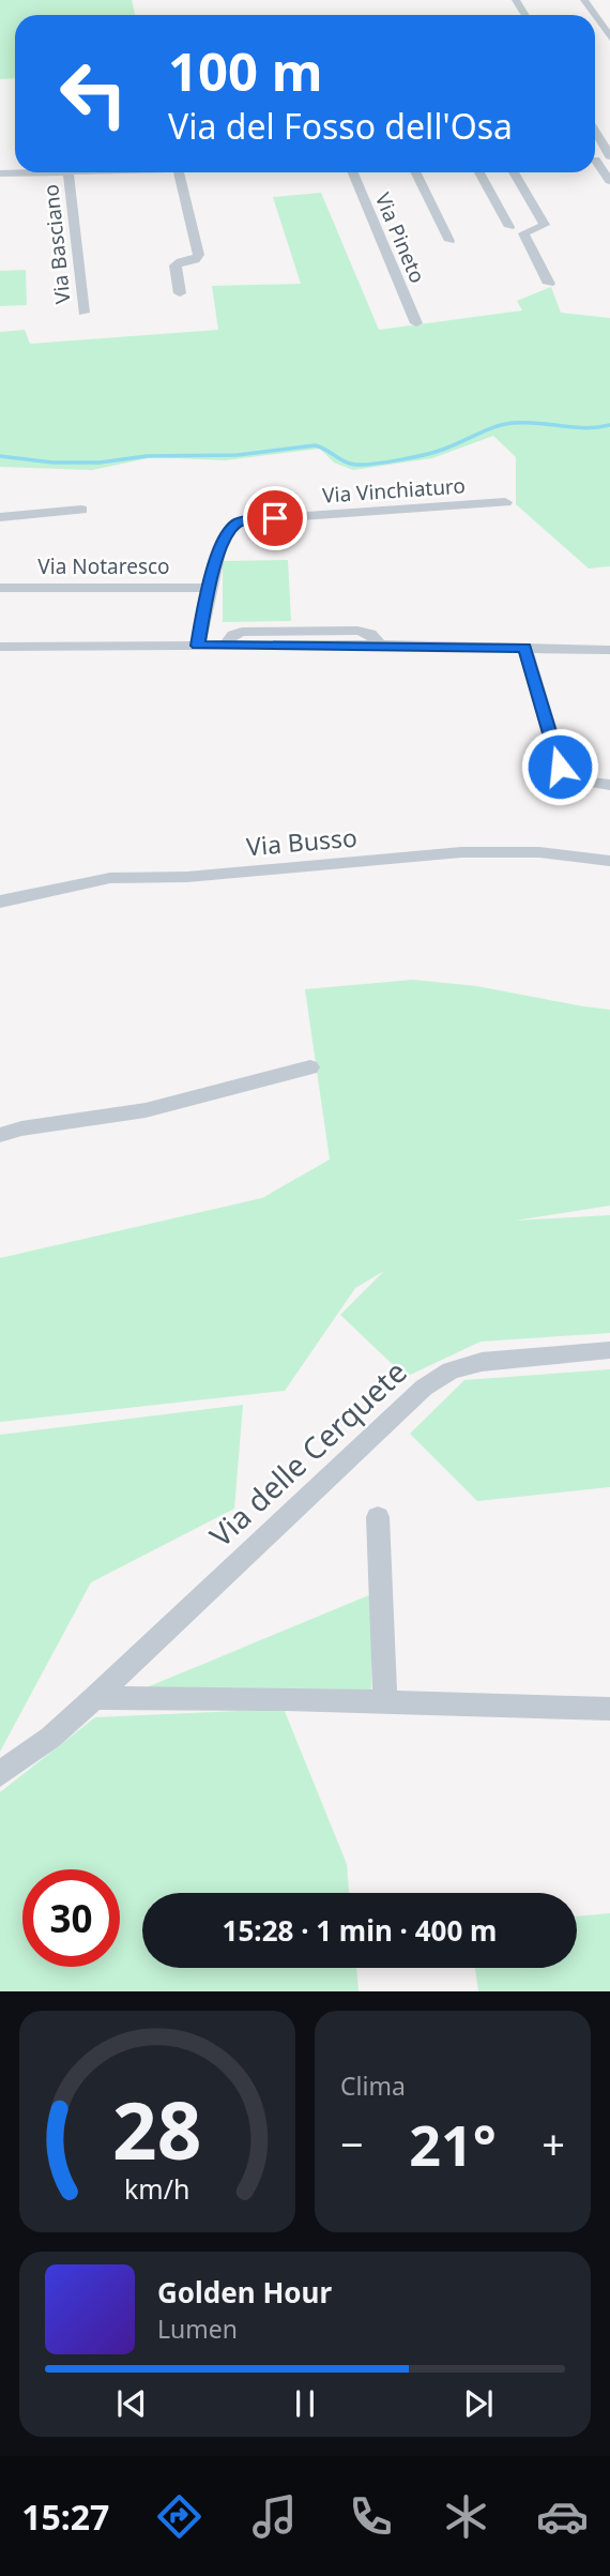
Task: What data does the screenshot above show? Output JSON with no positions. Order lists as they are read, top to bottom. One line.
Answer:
{"streets":{"street":["Via Pineto","Via Basciano","Via Vinchiaturo","Via Notaresco","Via Busso","Via delle Cerquete"]},"crossings":[["Via Vinchiaturo","Via Notaresco"]],"page":{"turn":["100 m","Via del Fosso dell'Osa"],"limit":"30","trip":"15:28 · 1 min · 400 m","tile":"Clima","heat":["−","21°","+"],"song":["Golden Hour","Lumen"],"tabs":"15:27","gauge":["28","km/h"]}}
